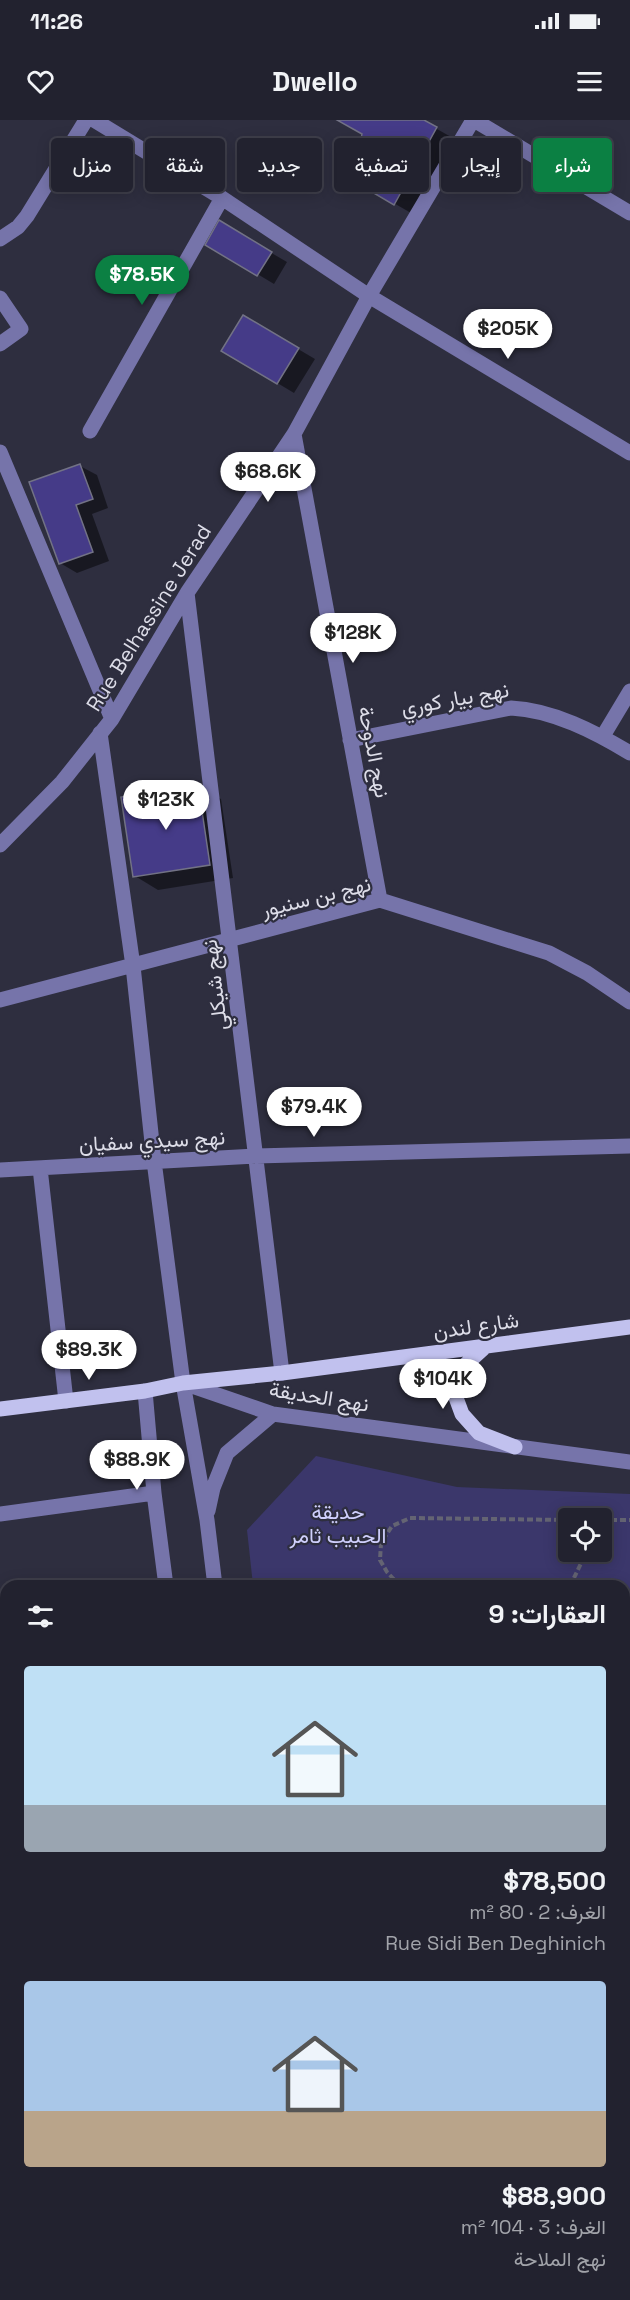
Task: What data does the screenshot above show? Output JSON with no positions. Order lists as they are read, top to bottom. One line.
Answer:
{"streets":{"main road":["شارع لندن"],"street":["Rue Belhassine Jerad","نهج بيار كوري","نهج الدوحة","نهج بن سنيور","نهج شيكلي","نهج سيدي سفيان","نهج الحديقة"]},"crossings":[["Rue Belhassine Jerad","نهج الدوحة"],["Rue Belhassine Jerad","نهج شيكلي"],["نهج بيار كوري","نهج الدوحة"],["نهج الدوحة","نهج بن سنيور"],["نهج بن سنيور","نهج شيكلي"],["نهج شيكلي","نهج سيدي سفيان"],["نهج شيكلي","شارع لندن"],["شارع لندن","نهج الحديقة"]],"parks":["حديقة الحبيب ثامر"],"page":{"status":"11:26","header":"Dwello","chip":["شراء","إيجار","تصفية","جديد","شقة","منزل"],"price":["$78.5K","$205K","$68.6K","$128K","$123K","$79.4K","$89.3K","$104K","$88.9K"],"heading":"العقارات: 9","list":[{"name":"$78,500","note":"الغرف: 2 · 80 m² · Rue Sidi Ben Deghinich"},{"name":"$88,900","note":"الغرف: 3 · 104 m² · نهج الملاحة"}]}}
